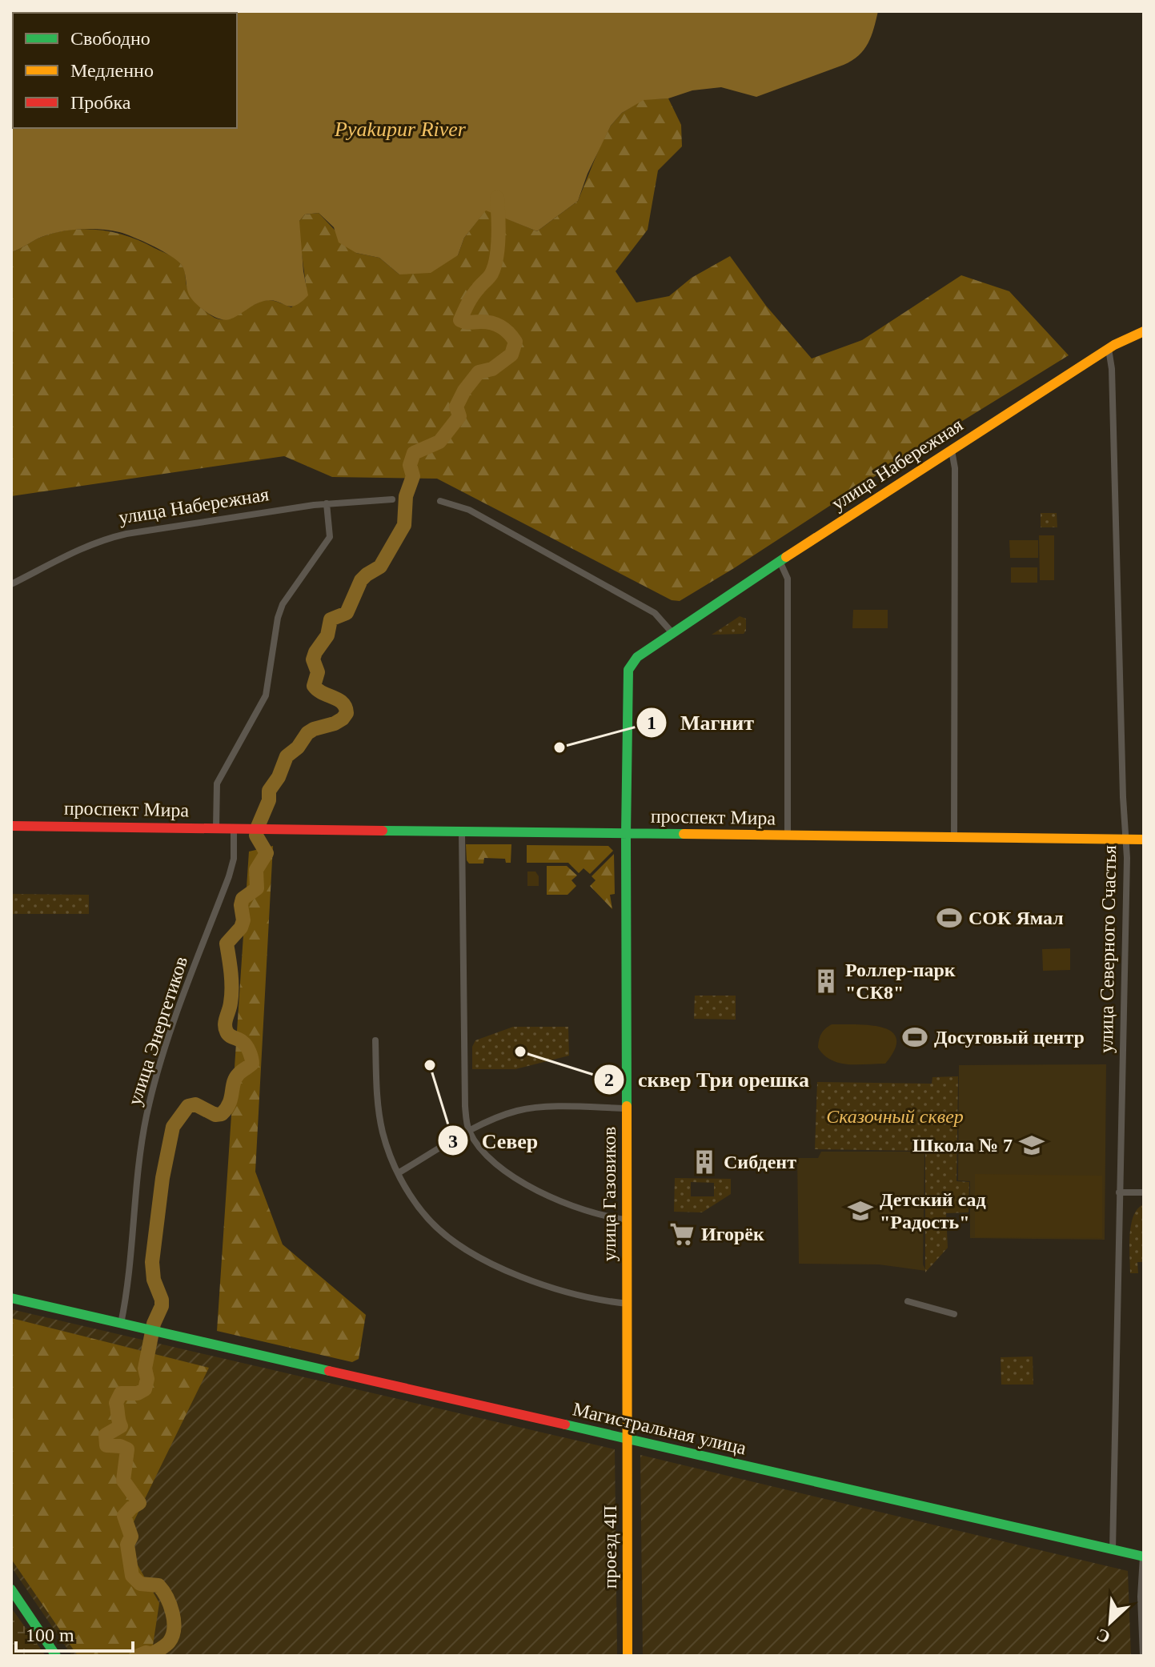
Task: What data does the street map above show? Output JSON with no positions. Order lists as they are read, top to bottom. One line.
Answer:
{"streets":{"main road":["улица Набережная","проспект Мира","улица Газовиков","Магистральная улица","проезд 4П"],"street":["улица Северного Счастья","улица Энергетиков"]},"crossings":[["улица Набережная","проспект Мира"],["улица Набережная","улица Северного Счастья"],["улица Набережная","улица Газовиков"],["проспект Мира","улица Северного Счастья"],["проспект Мира","улица Энергетиков"],["проспект Мира","улица Газовиков"],["улица Северного Счастья","Магистральная улица"],["улица Энергетиков","Магистральная улица"],["улица Газовиков","Магистральная улица"],["улица Газовиков","проезд 4П"],["Магистральная улица","проезд 4П"]],"water":["Pyakupur River"],"parks":["Сказочный сквер"],"places":{"other":["Магнит","сквер Три орешка","Север"],"sports":["СОК Ямал","Досуговый центр"],"building":["Роллер-парк \"СК8\"","Сибдент"],"school or university":["Школа № 7","Детский сад \"Радость\""],"supermarket":["Игорёк"]},"legend":["Свободно","Медленно","Пробка"],"scale_bar":"100 m","north":"bottom left"}
